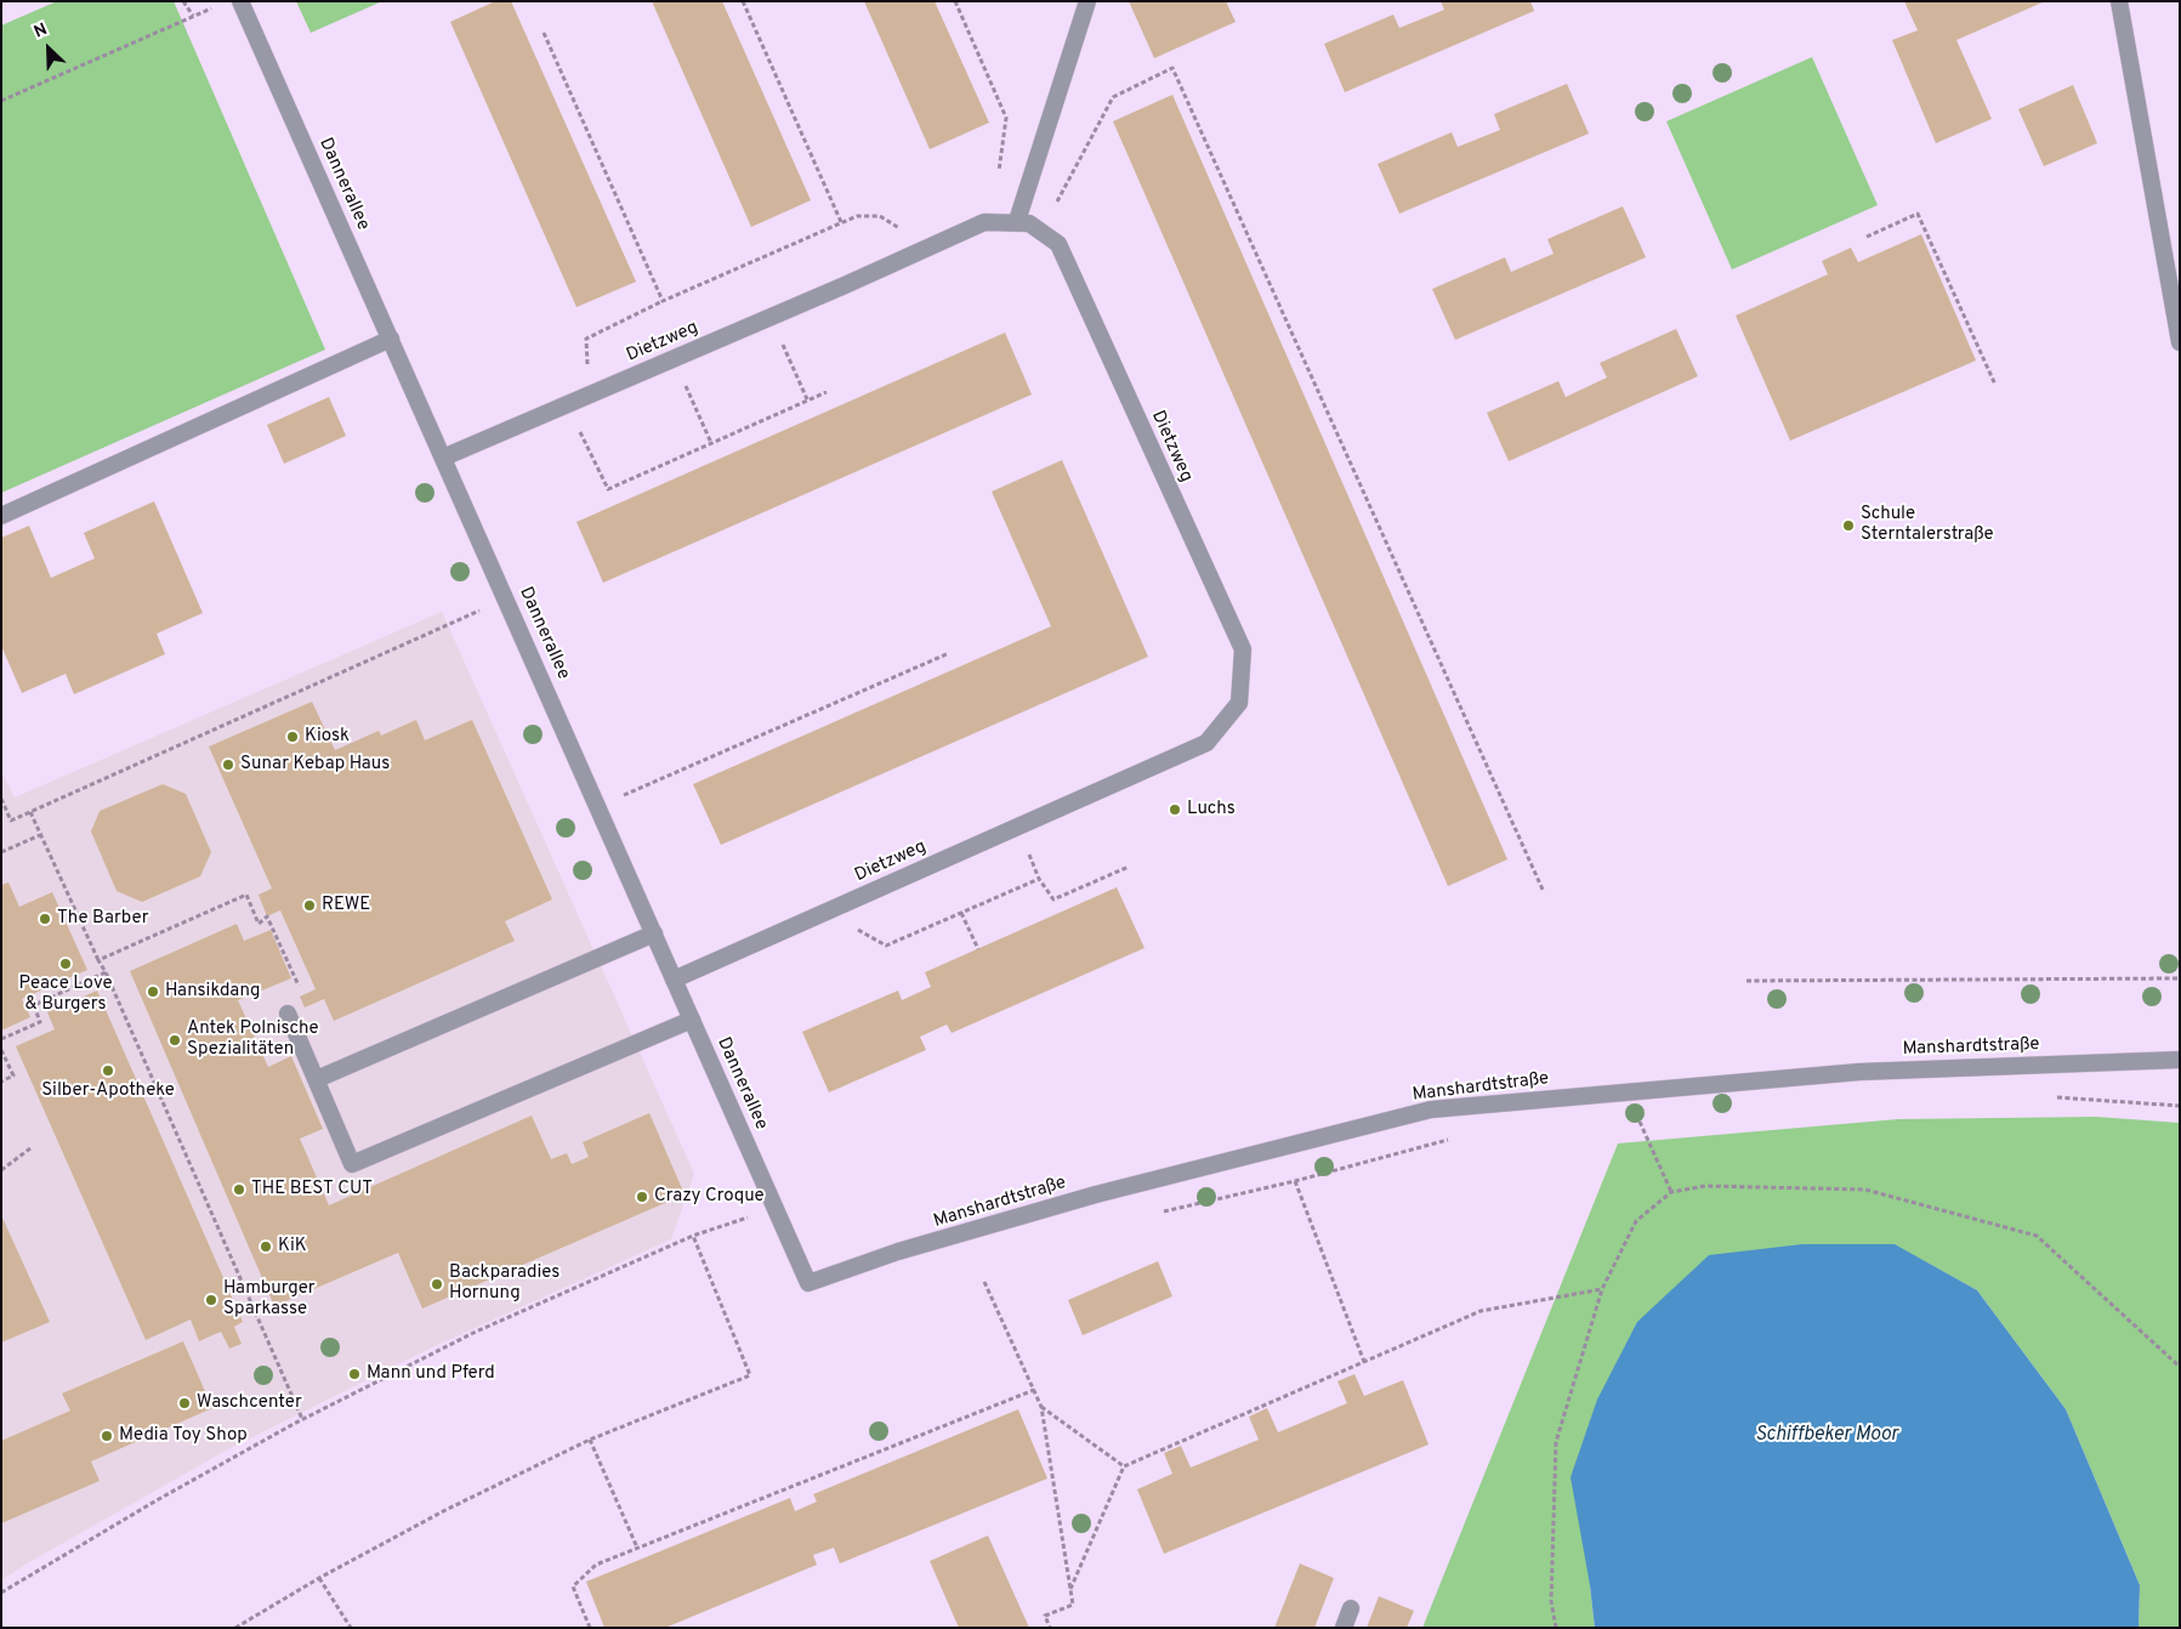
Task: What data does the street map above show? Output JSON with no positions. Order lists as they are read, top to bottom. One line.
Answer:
{"streets":{"street":["Dannerallee","Dietzweg","Manshardtstraße"]},"crossings":[["Dannerallee","Dietzweg"],["Dannerallee","Manshardtstraße"]],"water":["Schiffbeker Moor"],"places":["Schule Sterntalerstraße","Kiosk","Sunar Kebap Haus","Luchs","REWE","The Barber","Peace Love & Burgers","Hansikdang","Antek Polnische Spezialitäten","Silber-Apotheke","THE BEST CUT","Crazy Croque","KiK","Backparadies Hornung","Hamburger Sparkasse","Mann und Pferd","Waschcenter","Media Toy Shop"],"north":"top left"}
